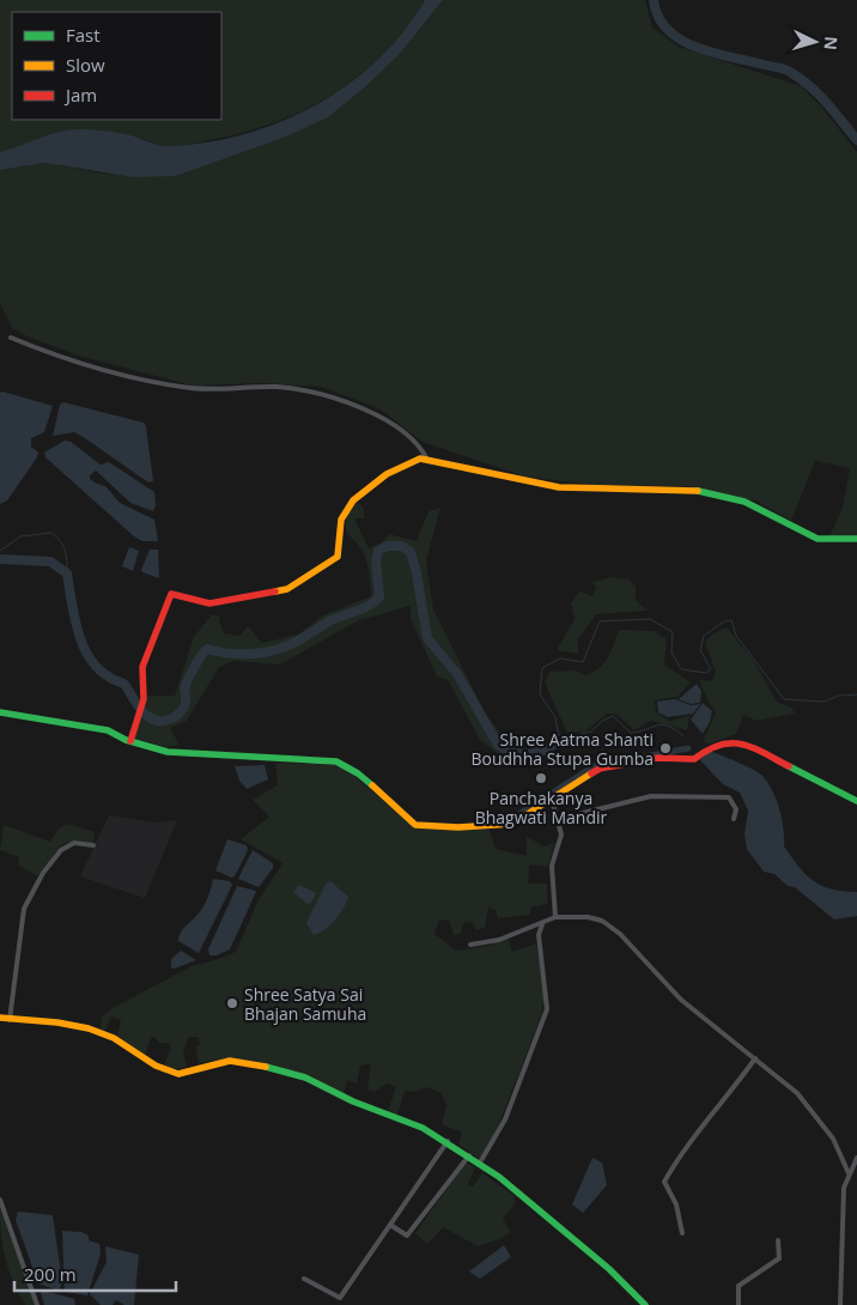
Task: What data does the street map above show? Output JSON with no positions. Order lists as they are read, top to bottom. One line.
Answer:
{"places":["Shree Aatma Shanti Boudhha Stupa Gumba","Panchakanya Bhagwati Mandir","Shree Satya Sai Bhajan Samuha"],"legend":["Fast","Slow","Jam"],"scale_bar":"200 m","north":"right"}
